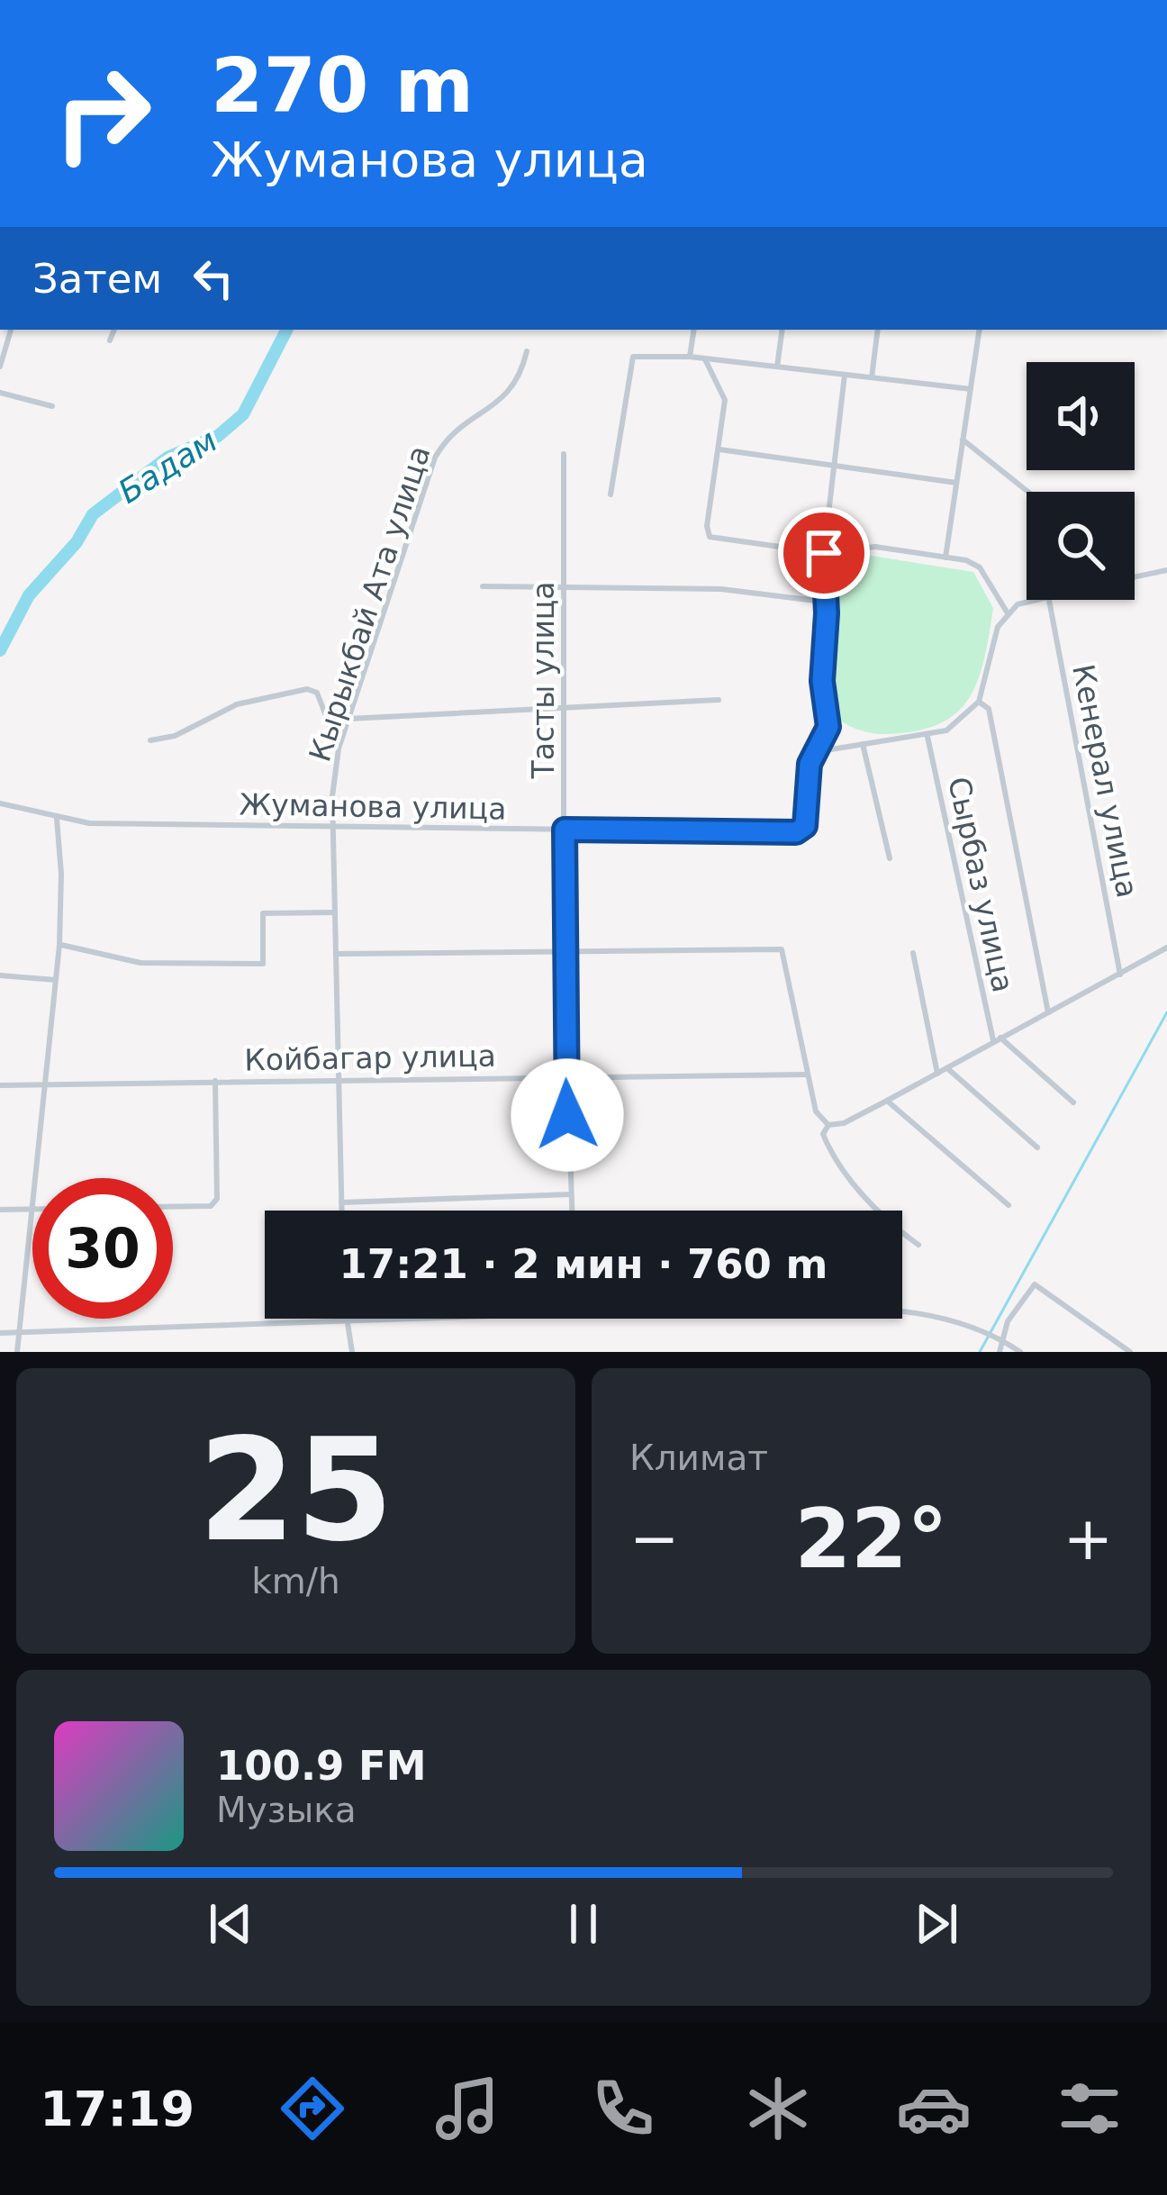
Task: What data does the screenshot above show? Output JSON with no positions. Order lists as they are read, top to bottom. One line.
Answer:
{"streets":{"street":["Кырыкбай Ата улица","Тасты улица","Кенерал улица","Жуманова улица","Сырбаз улица","Койбагар улица"]},"crossings":[["Кырыкбай Ата улица","Жуманова улица"],["Кырыкбай Ата улица","Койбагар улица"],["Тасты улица","Жуманова улица"],["Тасты улица","Койбагар улица"]],"water":["Бадам"],"page":{"turn":["270 m","Жуманова улица"],"then":"Затем","limit":"30","trip":"17:21 · 2 мин · 760 m","tile":[["25","km/h"],"Климат"],"heat":["−","22°","+"],"song":["100.9 FM","Музыка"],"tabs":"17:19"}}
